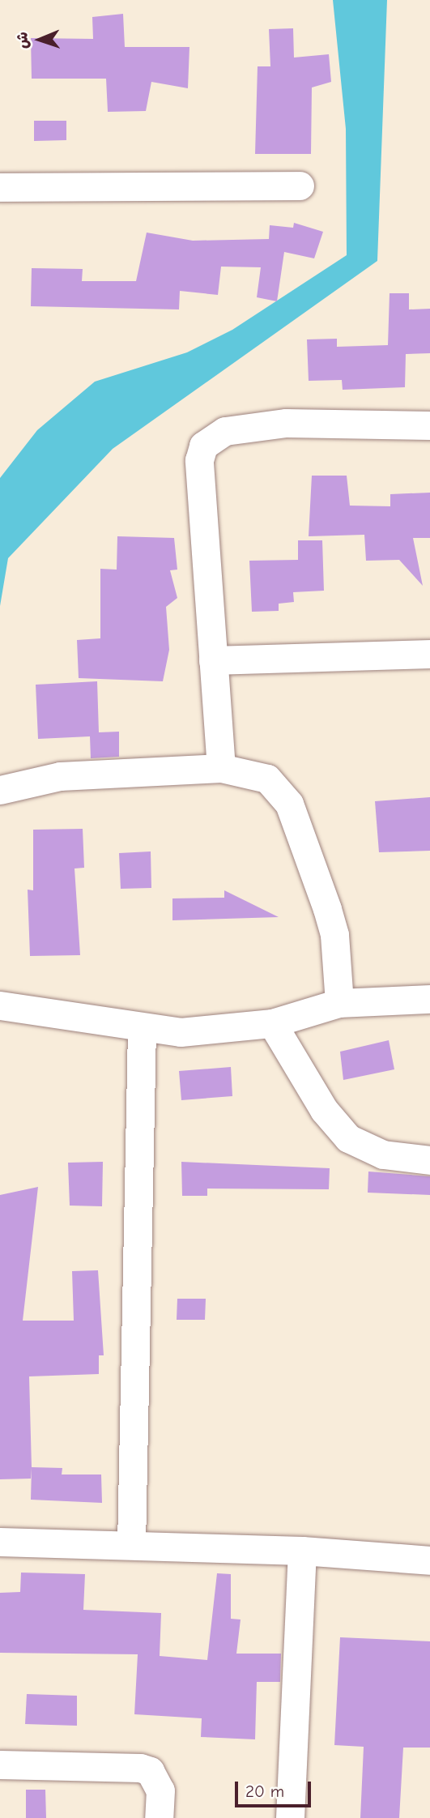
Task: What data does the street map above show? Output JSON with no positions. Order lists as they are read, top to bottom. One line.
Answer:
{"scale_bar":"20 m","north":"left"}
